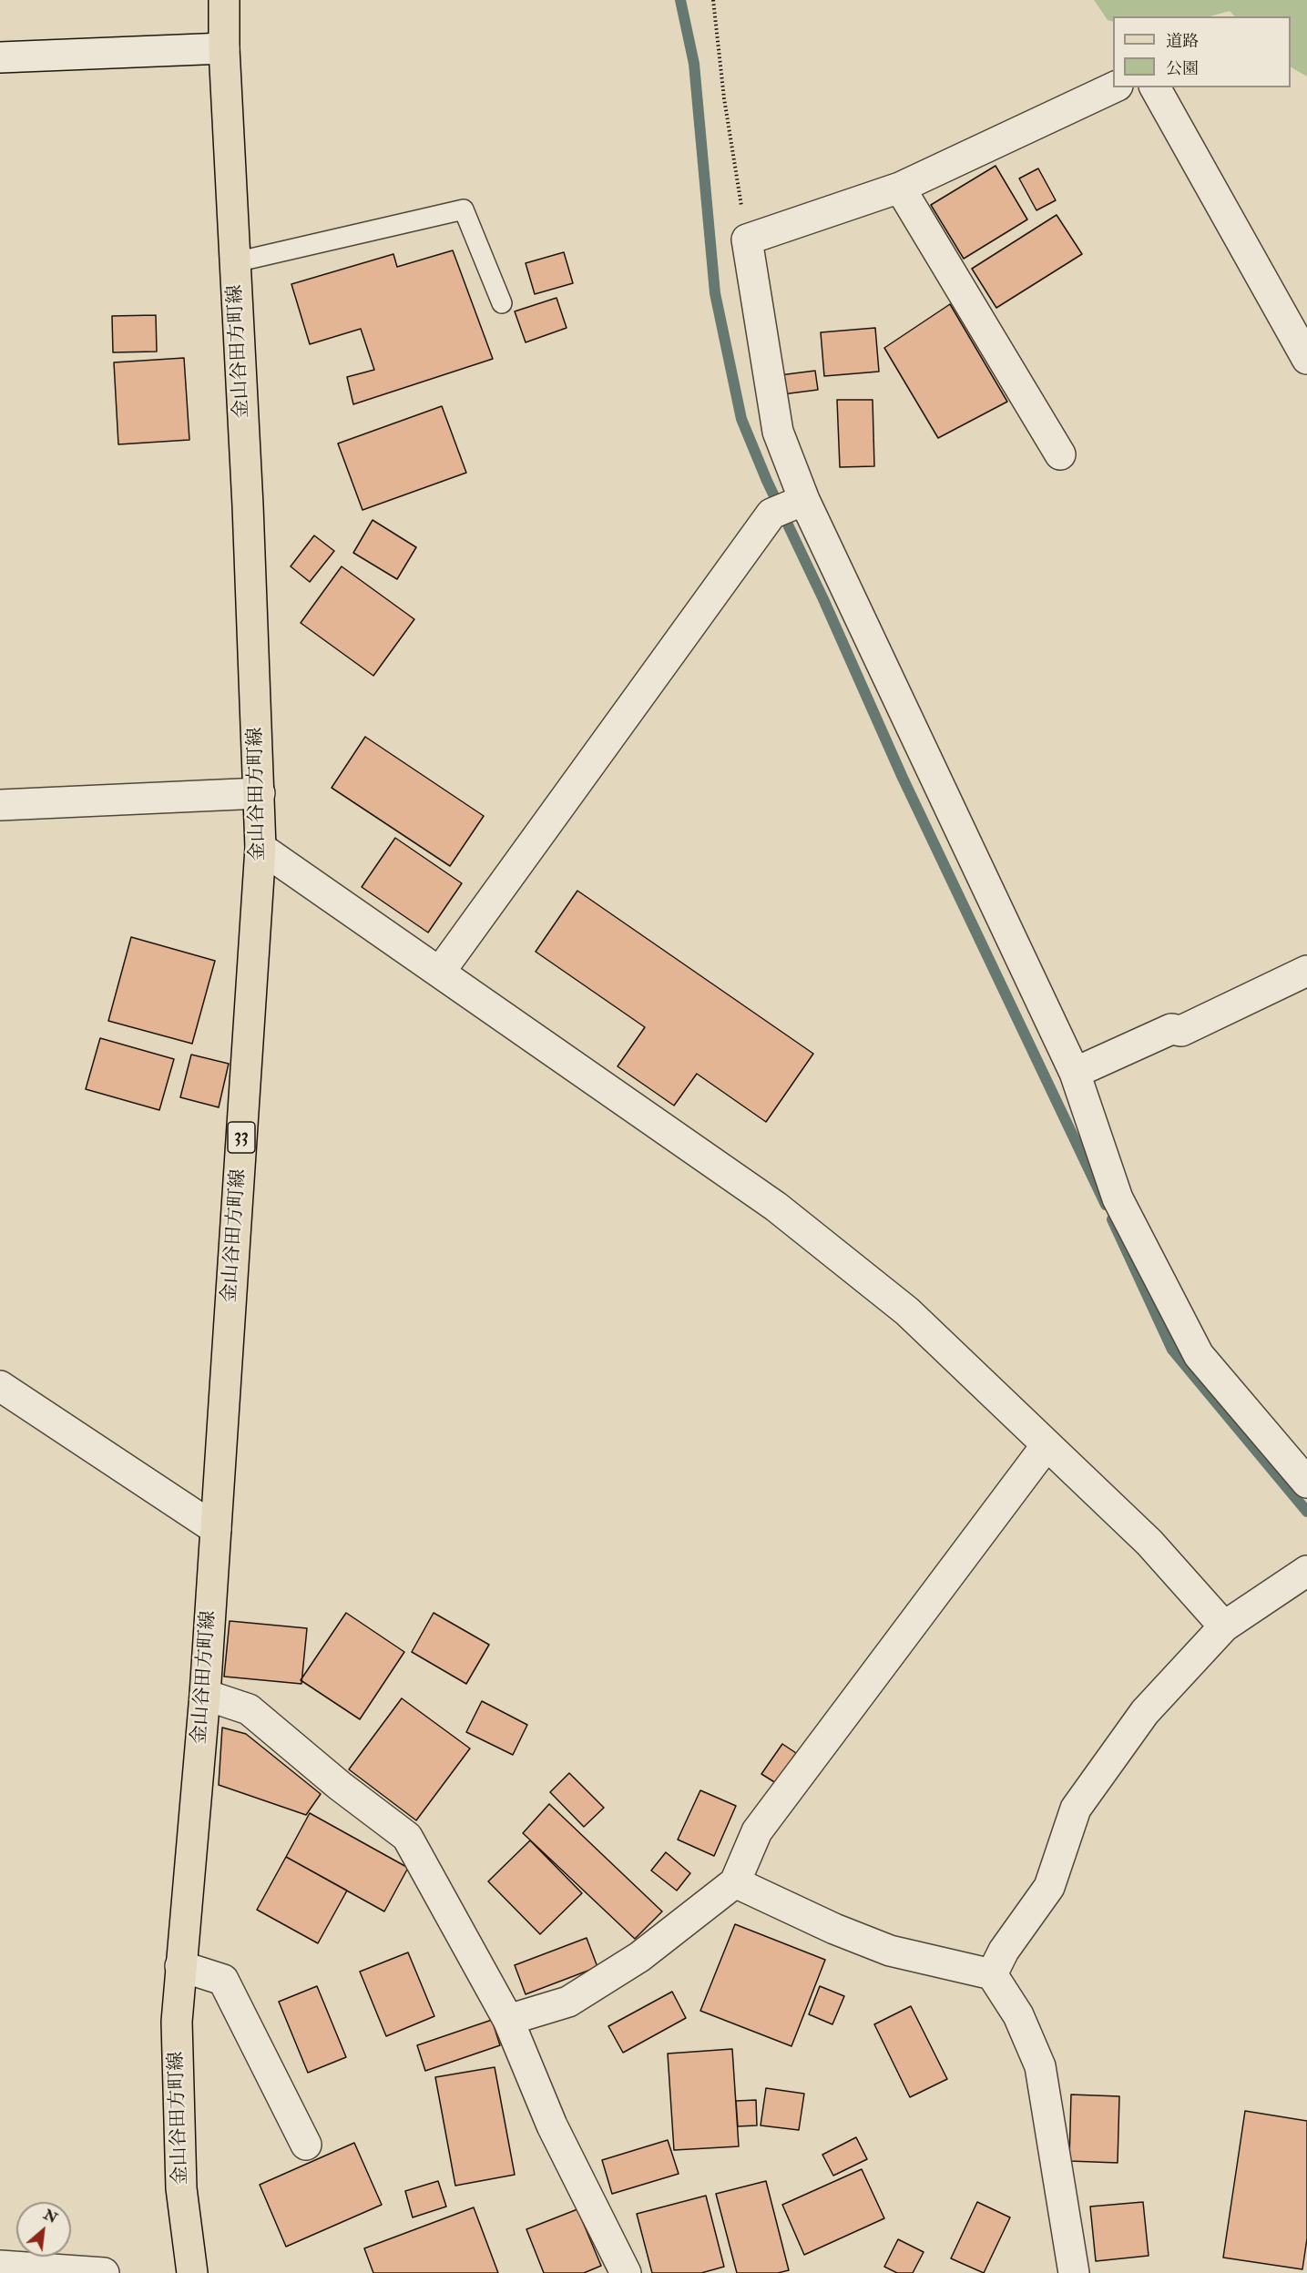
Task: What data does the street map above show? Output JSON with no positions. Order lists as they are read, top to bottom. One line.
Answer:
{"streets":{"main road":["金山谷田方町線","33"]},"legend":["道路","公園"],"north":"top right"}
